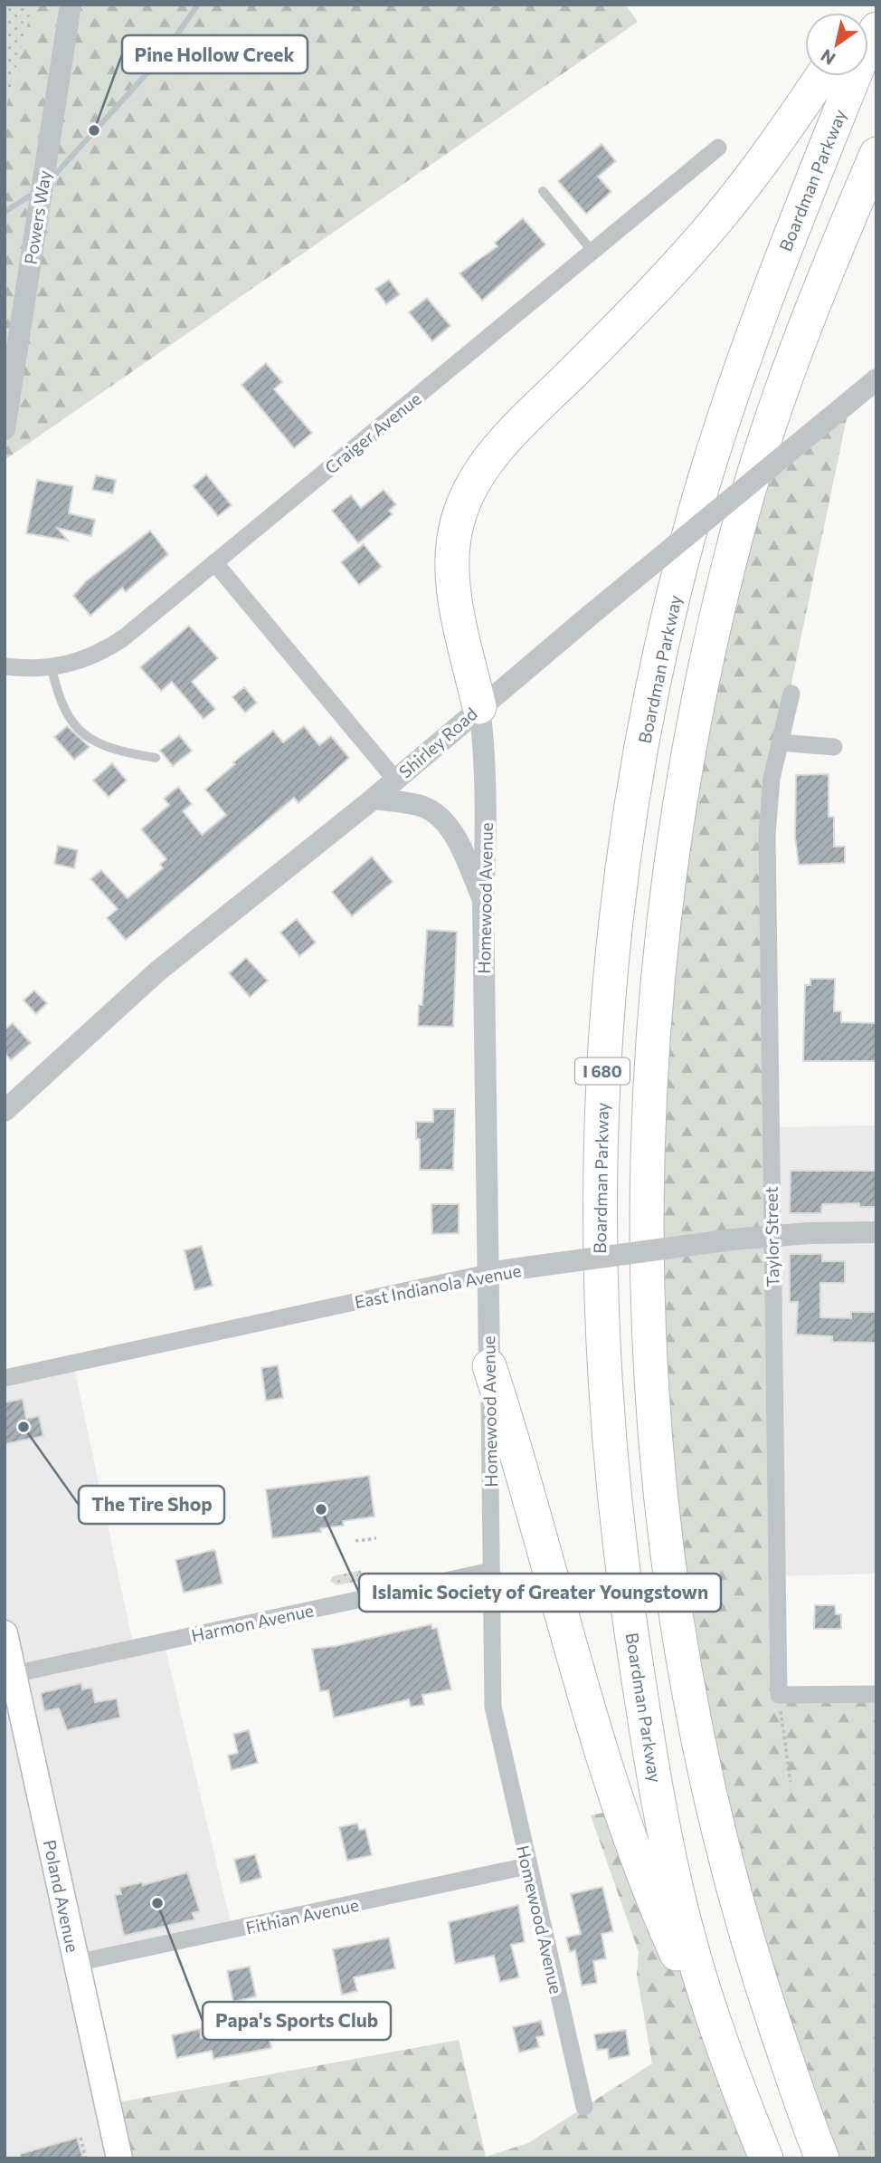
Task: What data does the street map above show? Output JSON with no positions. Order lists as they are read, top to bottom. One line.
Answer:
{"streets":{"highway":["Boardman Parkway","I 680"],"main road":["Poland Avenue"],"street":["Powers Way","Craiger Avenue","Shirley Road","Homewood Avenue","Taylor Street","East Indianola Avenue","Harmon Avenue","Fithian Avenue"]},"crossings":[["Shirley Road","Homewood Avenue"],["Homewood Avenue","East Indianola Avenue"],["Homewood Avenue","Harmon Avenue"],["Homewood Avenue","Fithian Avenue"],["Taylor Street","East Indianola Avenue"],["Harmon Avenue","Poland Avenue"],["Poland Avenue","Fithian Avenue"]],"places":["Pine Hollow Creek","The Tire Shop","Islamic Society of Greater Youngstown","Papa's Sports Club"],"north":"bottom left"}
